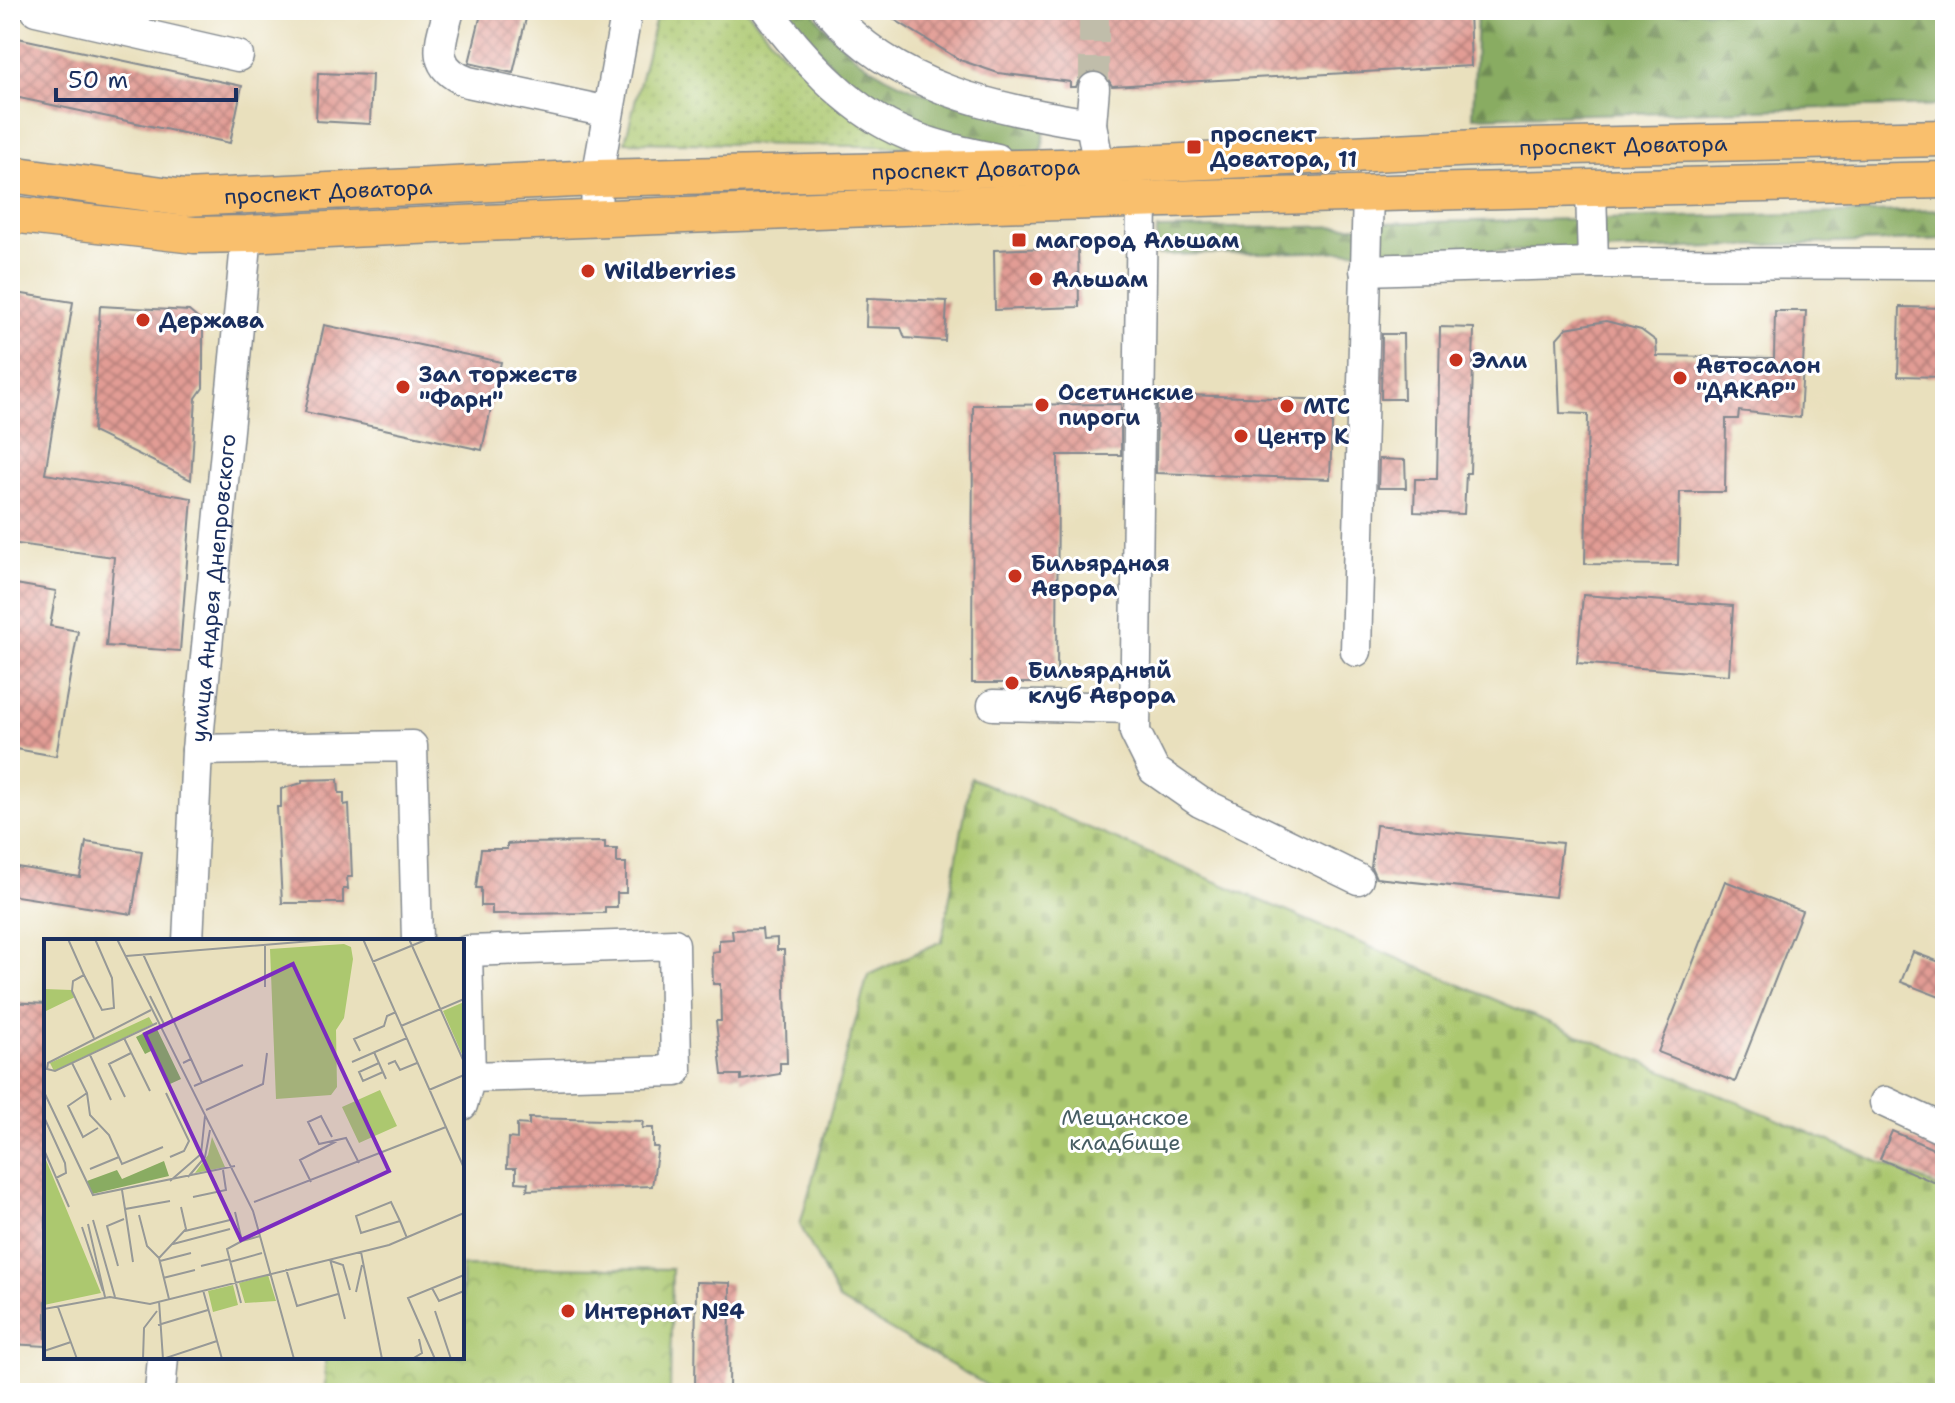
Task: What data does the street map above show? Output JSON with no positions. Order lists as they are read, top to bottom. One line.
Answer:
{"streets":{"main road":["проспект Доватора"],"street":["улица Андрея Днепровского"]},"crossings":[["проспект Доватора","улица Андрея Днепровского"]],"parks":["Мещанское кладбище"],"places":{"transit":["проспект Доватора, 11","магород Альшам"],"other":["Wildberries","Альшам","Держава","Элли","Автосалон \"ДАКАР\"","Зал торжеств \"Фарн\"","Осетинские пироги","МТС","Центр К","Бильярдная Аврора","Бильярдный клуб Аврора","Интернат №4"]},"scale_bar":"50 m"}
